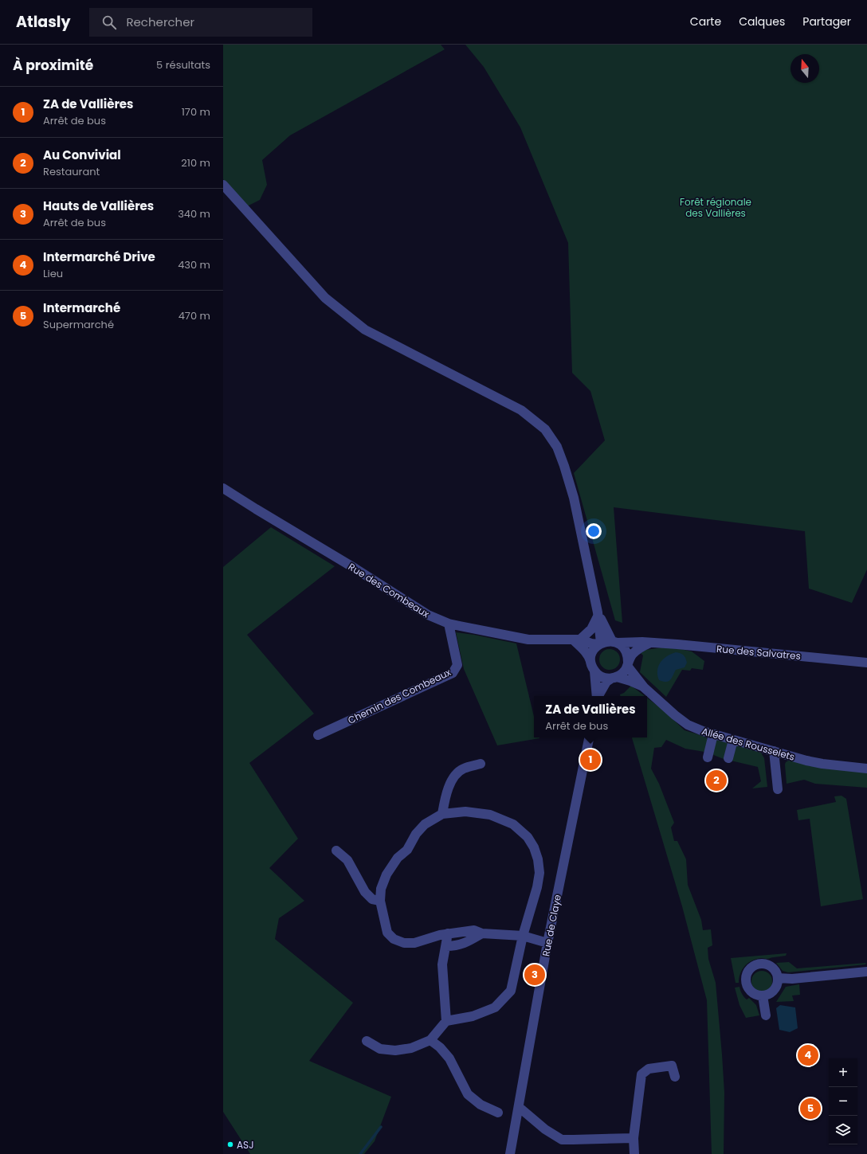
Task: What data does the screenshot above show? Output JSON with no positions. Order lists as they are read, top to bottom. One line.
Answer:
{"streets":{"street":["Rue des Combeaux","Rue des Salvatres","Chemin des Combeaux","Allée des Rousselets","Rue de Claye"]},"crossings":[["Rue des Combeaux","Rue des Salvatres"],["Rue des Combeaux","Chemin des Combeaux"],["Rue des Combeaux","Allée des Rousselets"],["Rue des Salvatres","Allée des Rousselets"]],"parks":["Forêt régionale des Vallières"],"places":["ASJ"],"north":"top","page":{"header":"Atlasly","search":"Rechercher","nav":["Carte","Calques","Partager"],"heading":["À proximité","5 résultats"],"list":[{"mark":"1","name":"ZA de Vallières","note":"Arrêt de bus","value":"170 m"},{"mark":"2","name":"Au Convivial","note":"Restaurant","value":"210 m"},{"mark":"3","name":"Hauts de Vallières","note":"Arrêt de bus","value":"340 m"},{"mark":"4","name":"Intermarché Drive","note":"Lieu","value":"430 m"},{"mark":"5","name":"Intermarché","note":"Supermarché","value":"470 m"}],"popup":["ZA de Vallières","Arrêt de bus"],"pins":["1","2","3","4","5"],"map_buttons":["+","−"]}}
